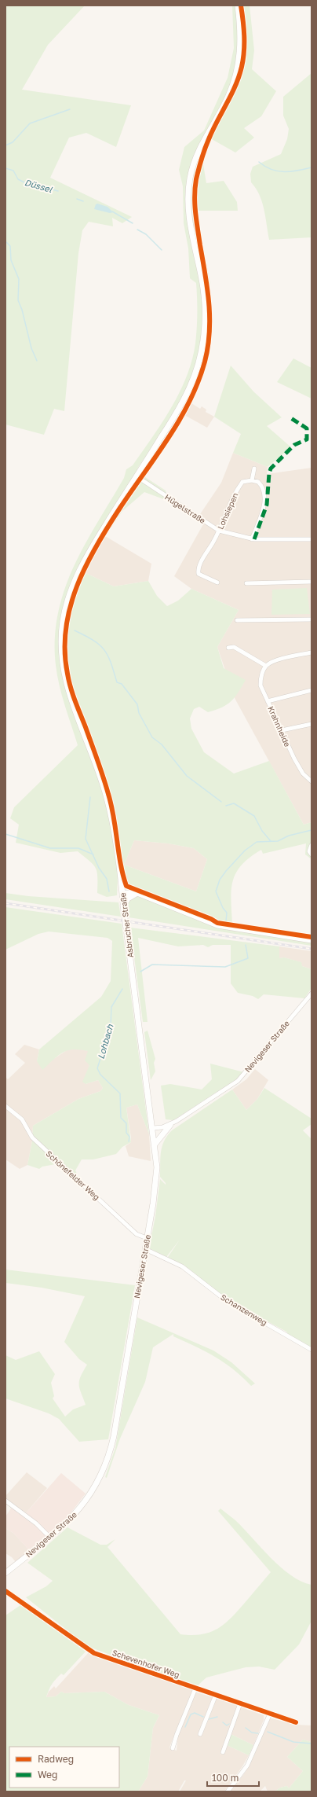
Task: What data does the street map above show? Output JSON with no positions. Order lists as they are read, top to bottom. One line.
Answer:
{"streets":{"main road":["Asbrucher Straße","Nevigeser Straße"],"street":["Hügelstraße","Lohsiepen","Krahnheide","Schönefelder Weg","Schanzenweg","Schevenhofer Weg"]},"crossings":[["Hügelstraße","Lohsiepen"],["Hügelstraße","Asbrucher Straße"],["Asbrucher Straße","Nevigeser Straße"],["Nevigeser Straße","Schönefelder Weg"],["Nevigeser Straße","Schanzenweg"]],"water":["Düssel","Lohbach"],"legend":["Radweg","Weg"],"scale_bar":"100 m"}
